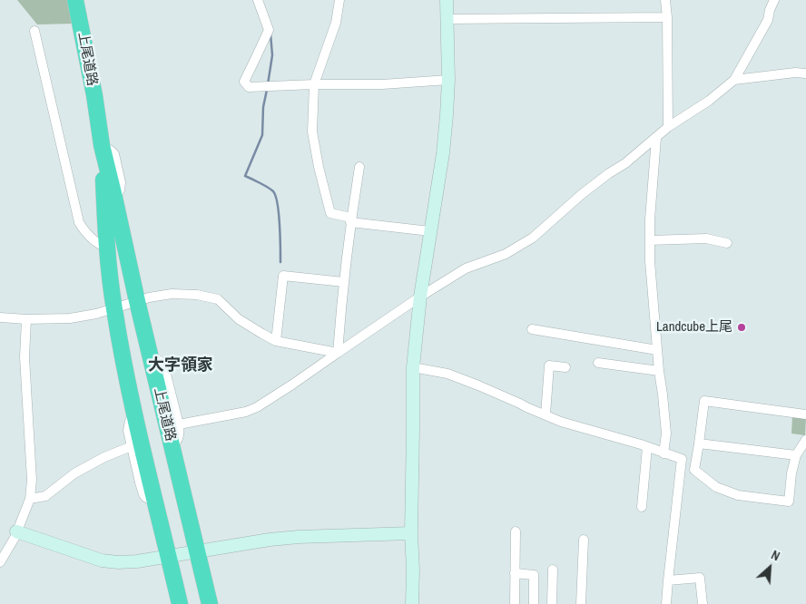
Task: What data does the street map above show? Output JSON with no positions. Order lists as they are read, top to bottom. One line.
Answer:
{"streets":{"highway":["上尾道路"]},"districts":["大字領家"],"places":["Landcube上尾"],"north":"top right"}
